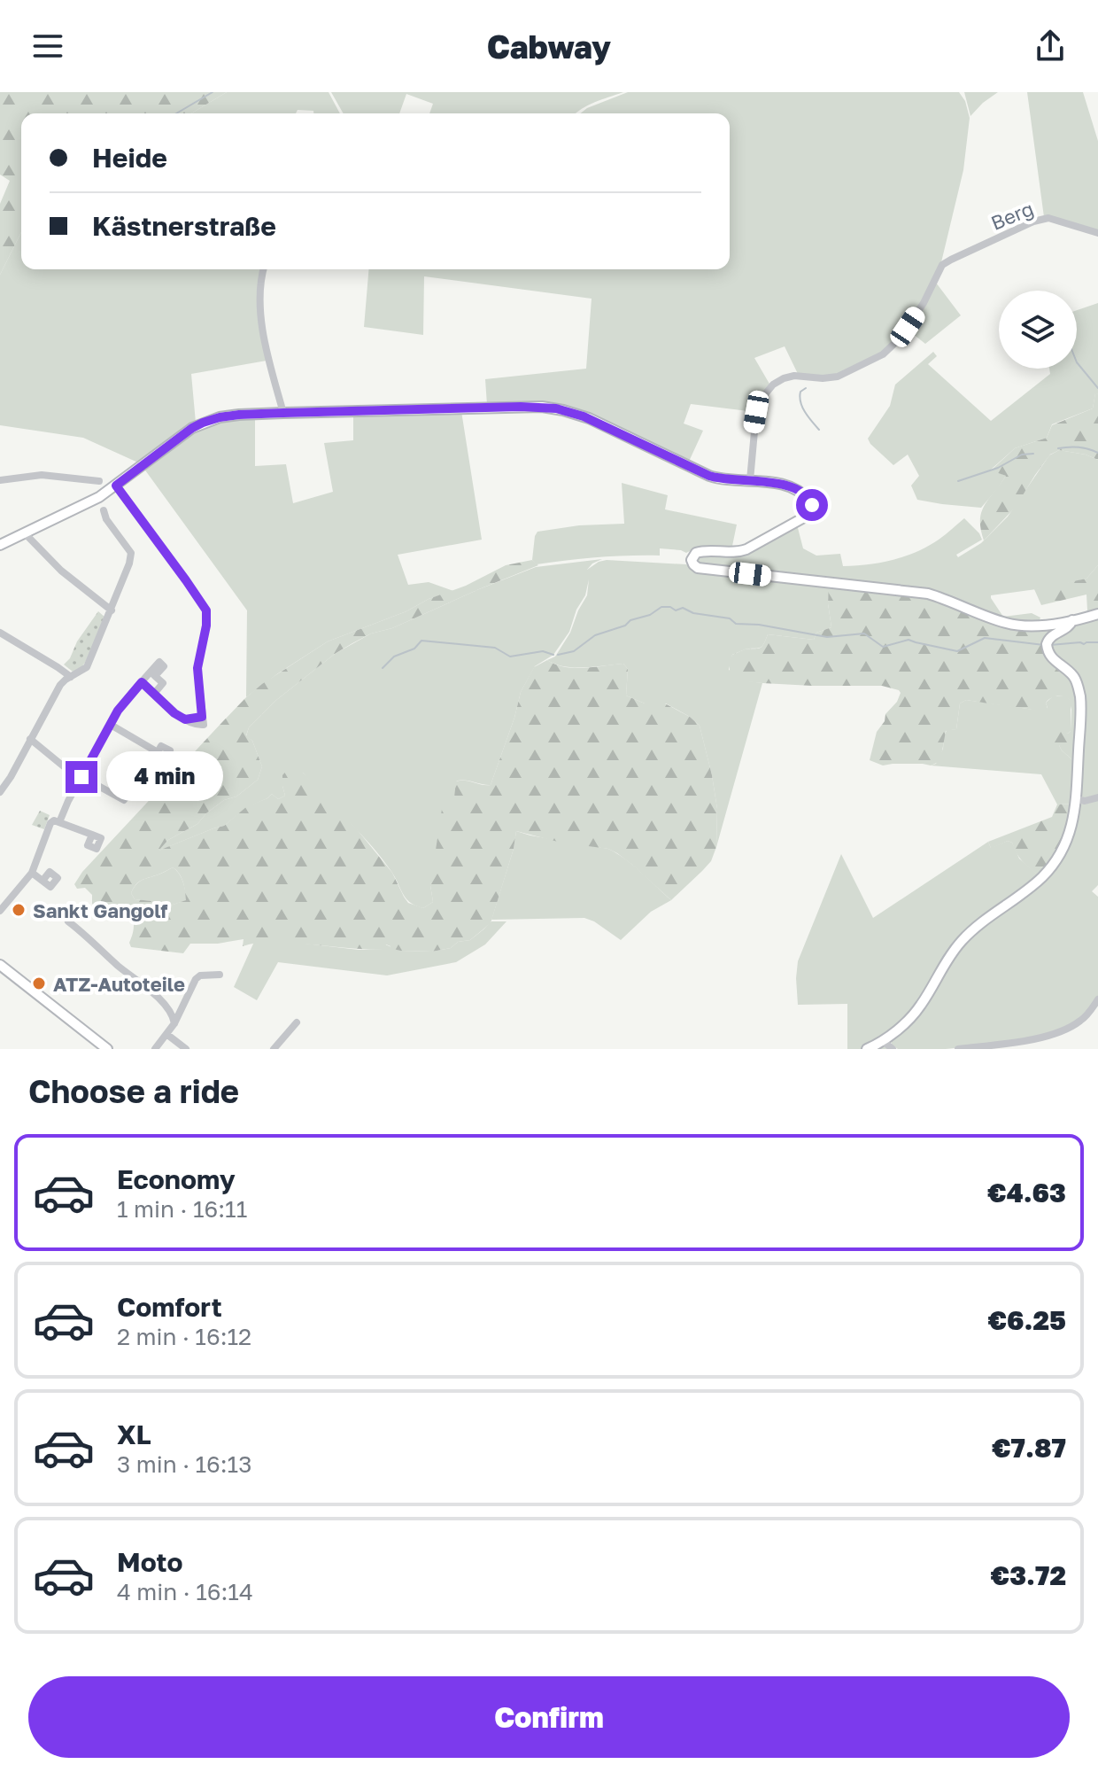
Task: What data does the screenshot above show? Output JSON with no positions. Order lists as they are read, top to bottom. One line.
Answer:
{"streets":{"street":["Berg"]},"places":["Sankt Gangolf","ATZ-Autoteile"],"page":{"header":"Cabway","banner":["Heide","Kästnerstraße"],"bubble":"4 min","heading":"Choose a ride","list":[{"name":"Economy","note":"1 min · 16:11","value":"€4.63"},{"name":"Comfort","note":"2 min · 16:12","value":"€6.25"},{"name":"XL","note":"3 min · 16:13","value":"€7.87"},{"name":"Moto","note":"4 min · 16:14","value":"€3.72"}],"buttons":"Confirm"}}
